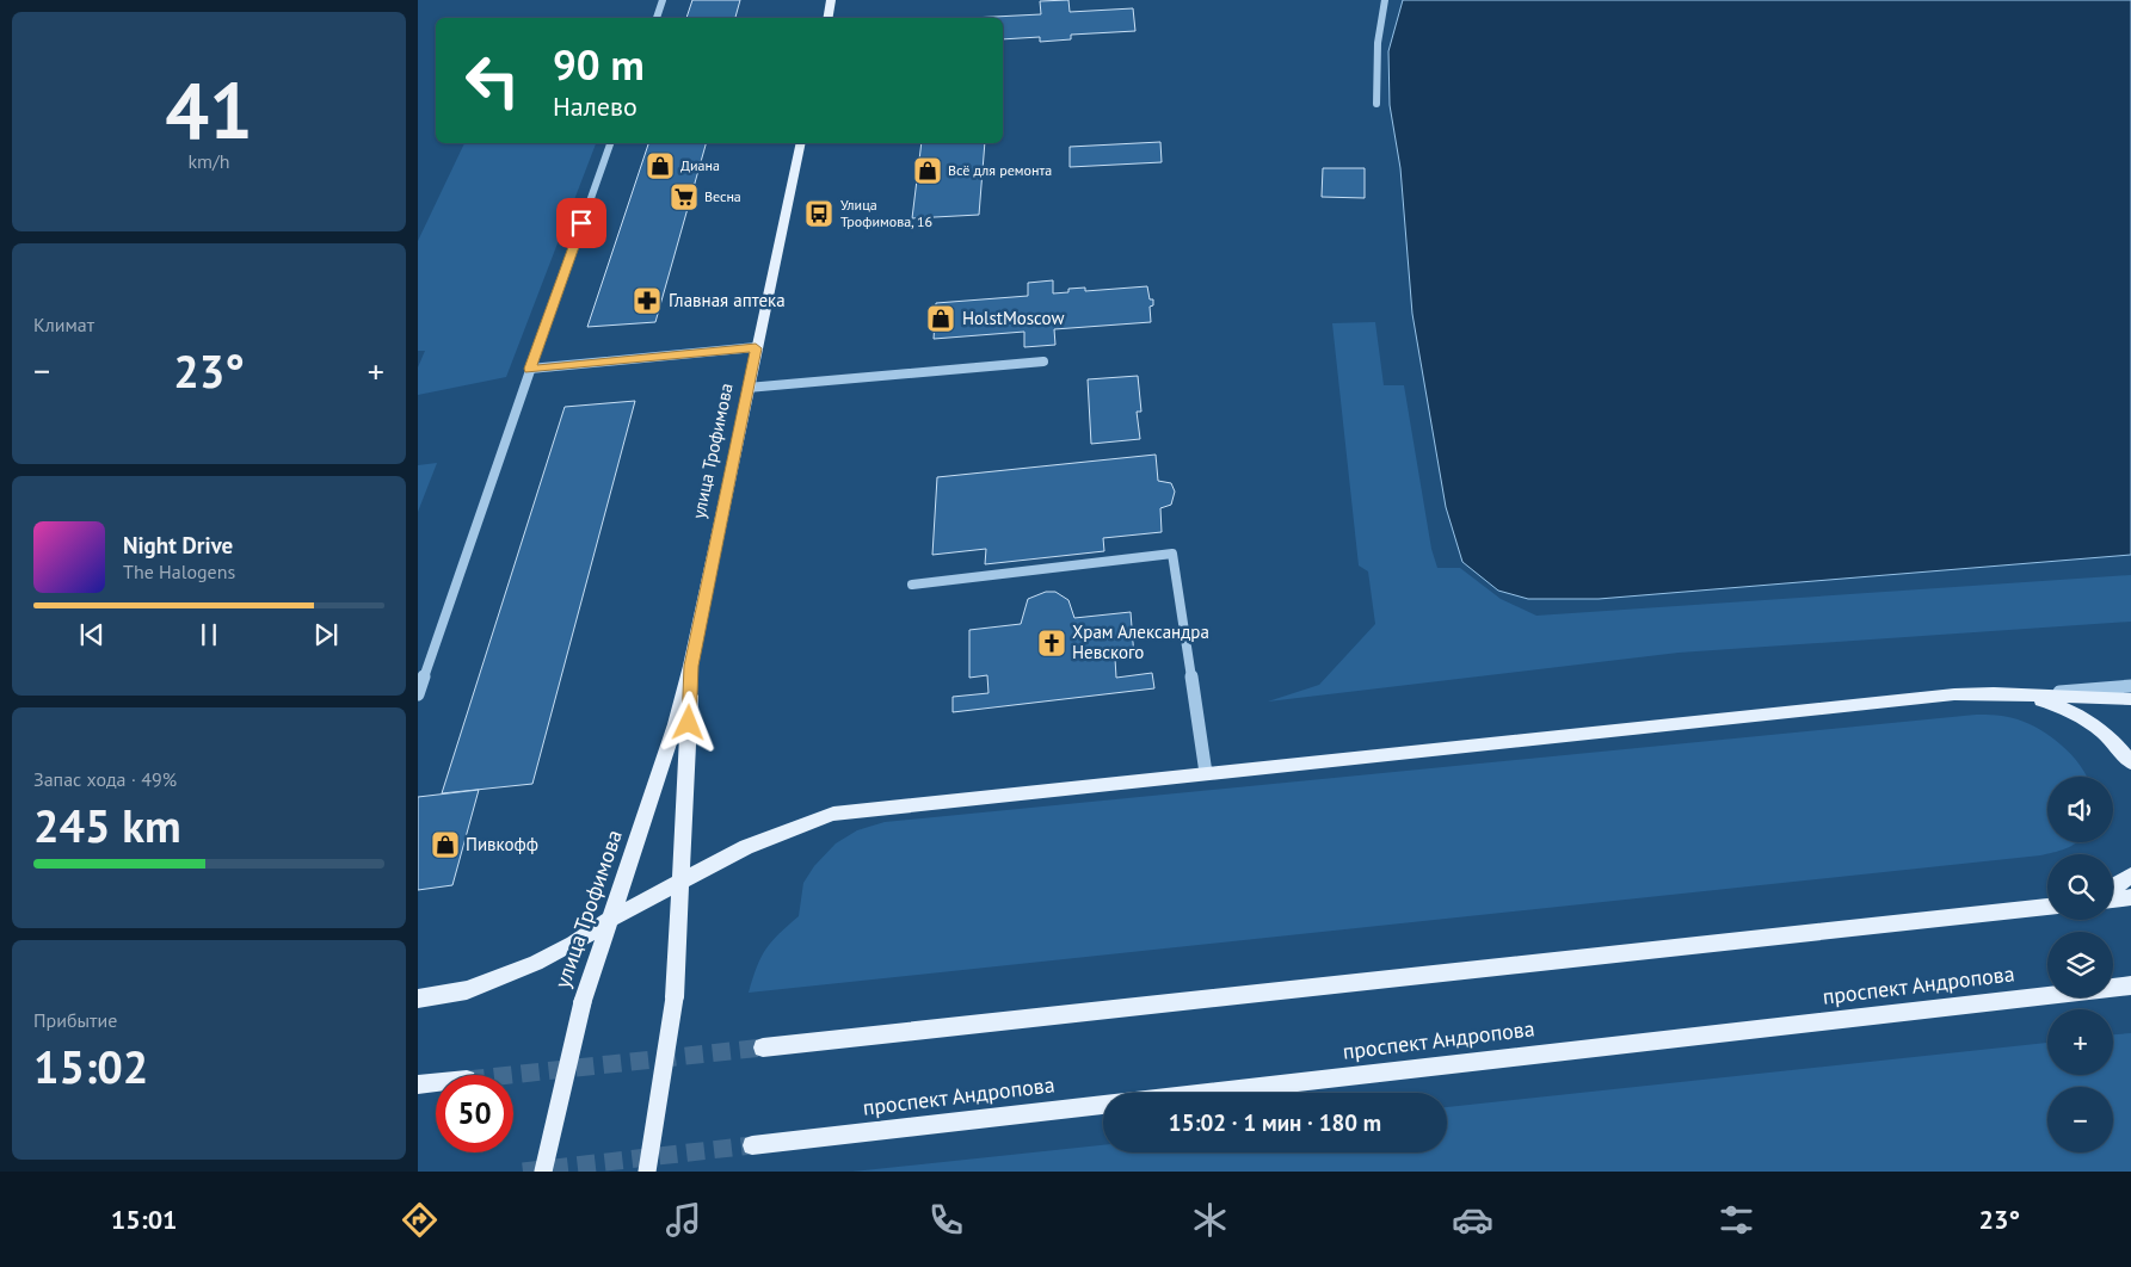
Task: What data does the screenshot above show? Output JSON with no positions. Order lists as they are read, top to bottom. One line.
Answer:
{"streets":{"main road":["улица Трофимова","проспект Андропова"]},"places":{"shop":["Диана","Всё для ремонта","HolstMoscow","Пивкофф"],"supermarket":["Весна"],"bus stop":["Улица Трофимова, 16"],"pharmacy":["Главная аптека"],"church":["Храм Александра Невского"]},"page":{"tile":[["41","km/h"],"Климат",["Запас хода · 49%","245 km"],["Прибытие","15:02"]],"turn":["90 m","Налево"],"heat":["−","23°","+"],"song":["Night Drive","The Halogens"],"map_buttons":["+","−"],"limit":"50","trip":"15:02 · 1 мин · 180 m","tabs":["15:01","23°"]}}
